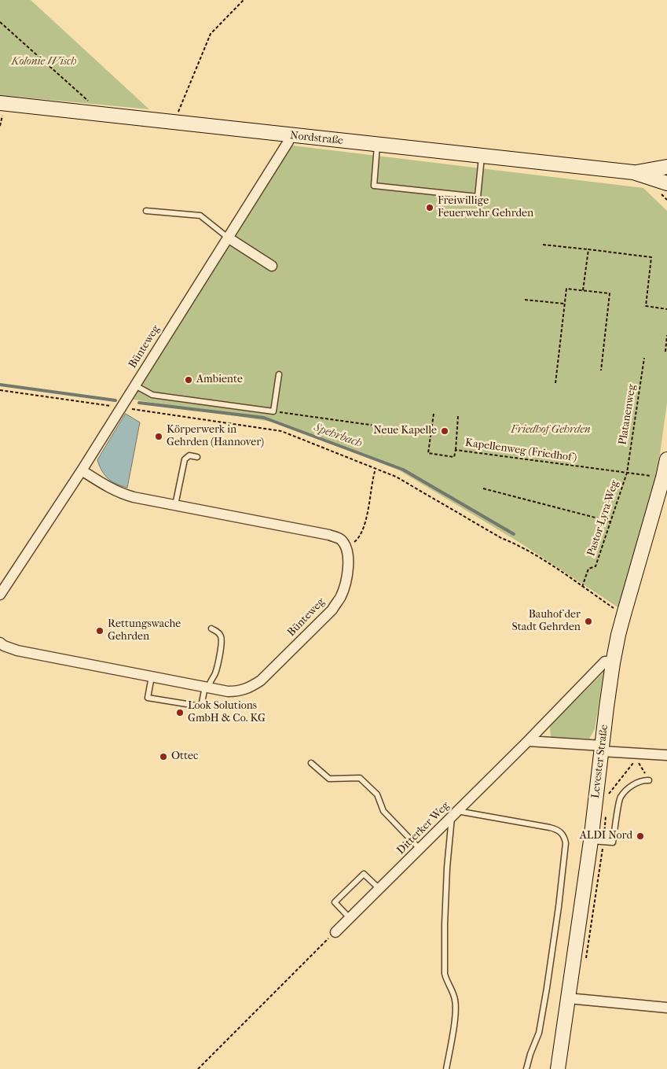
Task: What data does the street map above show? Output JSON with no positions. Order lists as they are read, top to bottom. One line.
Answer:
{"streets":{"street":["Nordstraße","Bünteweg","Levester Straße","Ditterker Weg"],"path":["Platanenweg","Kapellenweg (Friedhof)","Pastor-Lyra-Weg"]},"crossings":[["Nordstraße","Bünteweg"],["Platanenweg","Kapellenweg (Friedhof)"],["Platanenweg","Pastor-Lyra-Weg"],["Kapellenweg (Friedhof)","Pastor-Lyra-Weg"],["Levester Straße","Ditterker Weg"]],"water":["Spehrbach"],"parks":["Kolonie Wisch","Friedhof Gehrden"],"places":["Freiwillige Feuerwehr Gehrden","Ambiente","Neue Kapelle","Körperwerk in Gehrden (Hannover)","Bauhof der Stadt Gehrden","Rettungswache Gehrden","Look Solutions GmbH & Co. KG","Ottec","ALDI Nord"]}
